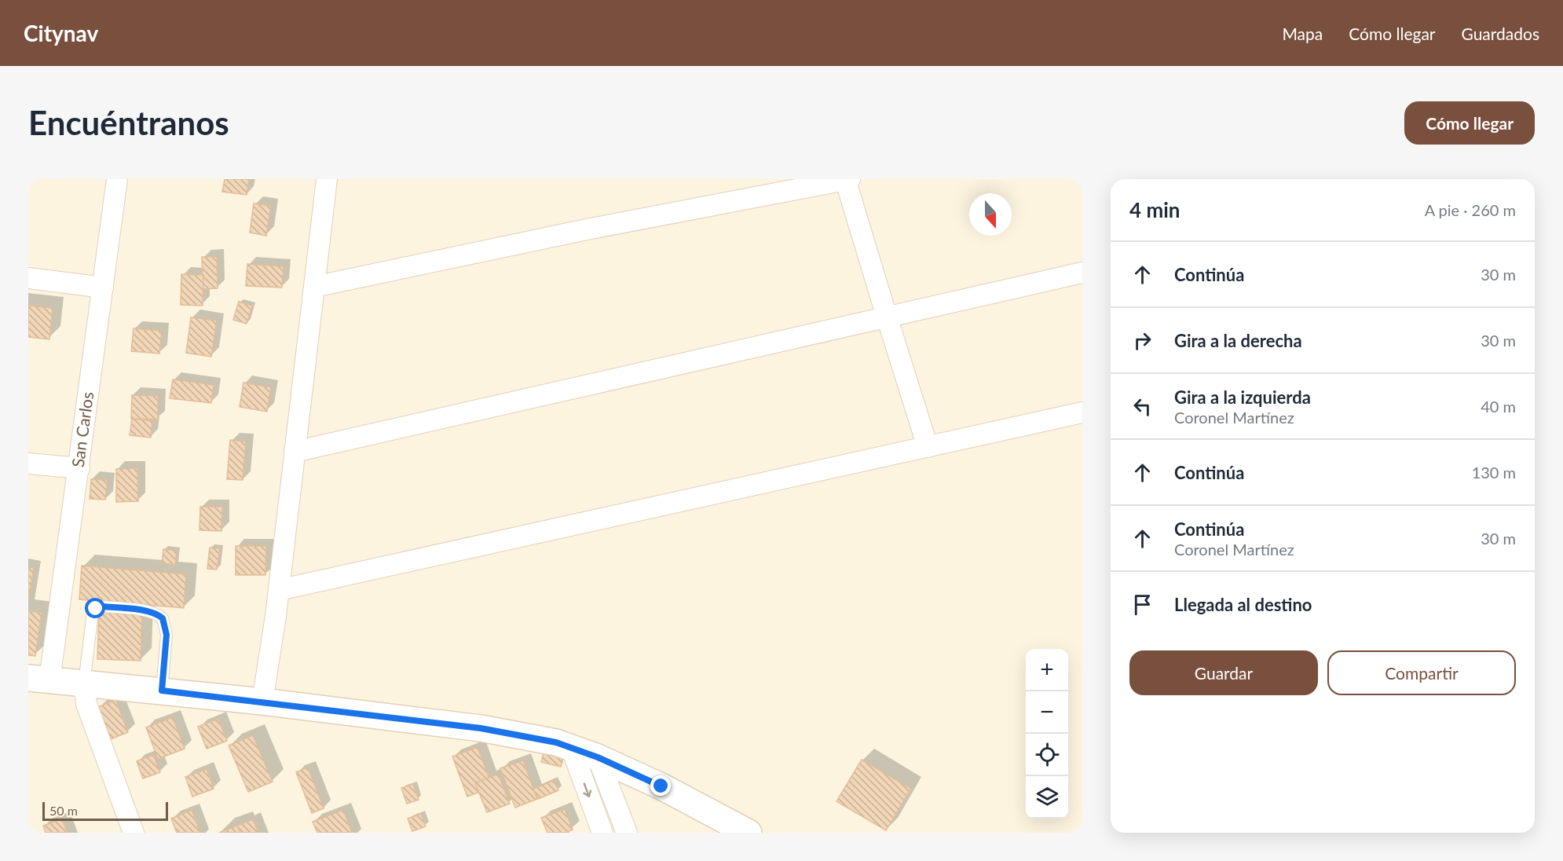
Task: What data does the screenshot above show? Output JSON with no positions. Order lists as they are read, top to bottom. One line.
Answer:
{"streets":{"street":["San Carlos"]},"scale_bar":"50 m","north":"bottom","page":{"header":"Citynav","nav":["Mapa","Cómo llegar","Guardados"],"buttons":["Cómo llegar",["Guardar","Compartir"]],"title":"Encuéntranos","heading":["4 min","A pie · 260 m"],"list":[["Continúa","30 m"],["Gira a la derecha","30 m"],["Gira a la izquierda","Coronel Martínez","40 m"],["Continúa","130 m"],["Continúa","Coronel Martínez","30 m"],"Llegada al destino"],"map_buttons":["+","−"],"scale":"50 m"}}
